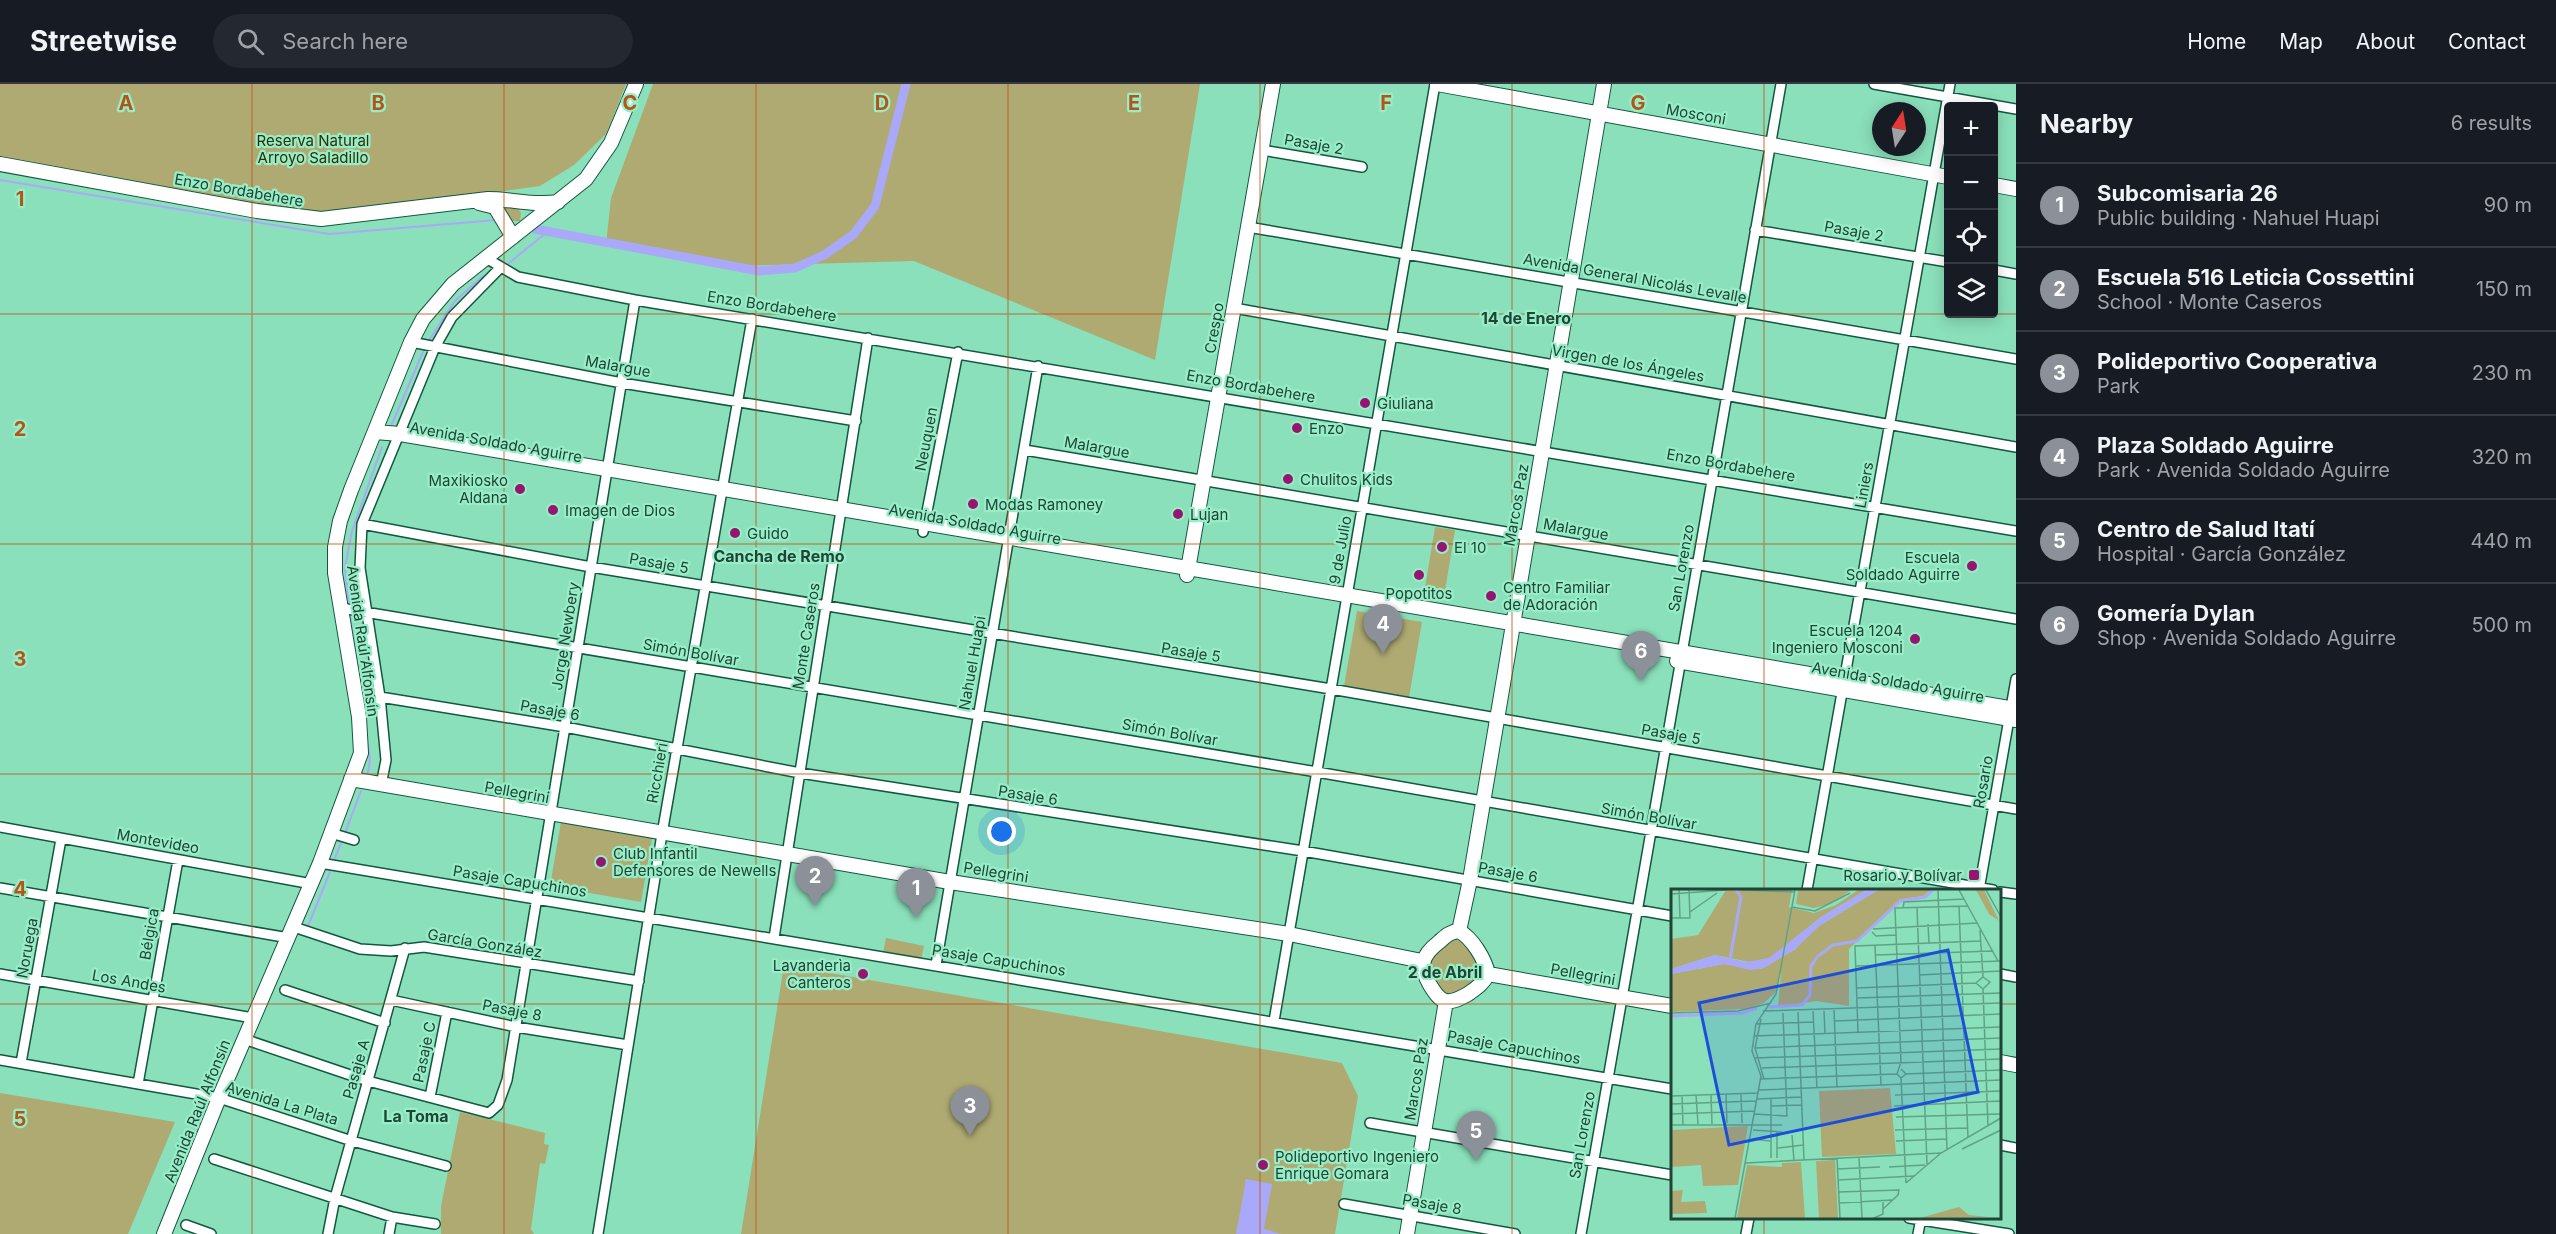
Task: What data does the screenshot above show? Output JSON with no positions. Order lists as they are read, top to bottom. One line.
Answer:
{"streets":{"street":["Mosconi","Pasaje 2","Enzo Bordabehere","Avenida General Nicolás Levalle","Crespo","Virgen de los Ángeles","Malargue","Neuquen","Avenida Soldado Aguirre","Liniers","Marcos Paz","9 de Julio","Pasaje 5","San Lorenzo","Jorge Newbery","Monte Caseros","Avenida Raúl Alfonsín","Simón Bolívar","Nahuel Huapi","Pasaje 6","Ricchieri","Rosario","Pellegrini","Montevideo","Pasaje Capuchinos","Bélgica","García González","Noruega","Los Andes","Pasaje 8","Pasaje C","Pasaje A","Avenida La Plata"]},"crossings":[["Mosconi","Liniers"],["Mosconi","Marcos Paz"],["Mosconi","9 de Julio"],["Mosconi","San Lorenzo"],["Pasaje 2","Crespo"],["Pasaje 2","Liniers"],["Pasaje 2","San Lorenzo"],["Enzo Bordabehere","Crespo"],["Enzo Bordabehere","Neuquen"],["Enzo Bordabehere","Liniers"],["Enzo Bordabehere","Marcos Paz"],["Enzo Bordabehere","9 de Julio"],["Enzo Bordabehere","San Lorenzo"],["Enzo Bordabehere","Jorge Newbery"],["Enzo Bordabehere","Monte Caseros"],["Enzo Bordabehere","Avenida Raúl Alfonsín"],["Enzo Bordabehere","Nahuel Huapi"],["Enzo Bordabehere","Ricchieri"],["Avenida General Nicolás Levalle","Crespo"],["Avenida General Nicolás Levalle","Liniers"],["Avenida General Nicolás Levalle","Marcos Paz"],["Avenida General Nicolás Levalle","9 de Julio"],["Avenida General Nicolás Levalle","San Lorenzo"],["Crespo","Virgen de los Ángeles"],["Crespo","Malargue"],["Crespo","Avenida Soldado Aguirre"],["Virgen de los Ángeles","Liniers"],["Virgen de los Ángeles","Marcos Paz"],["Virgen de los Ángeles","9 de Julio"],["Virgen de los Ángeles","San Lorenzo"],["Malargue","Liniers"],["Malargue","Marcos Paz"],["Malargue","9 de Julio"],["Malargue","San Lorenzo"],["Malargue","Jorge Newbery"],["Malargue","Monte Caseros"],["Malargue","Avenida Raúl Alfonsín"],["Malargue","Nahuel Huapi"],["Malargue","Ricchieri"],["Neuquen","Avenida Soldado Aguirre"],["Avenida Soldado Aguirre","Liniers"],["Avenida Soldado Aguirre","Marcos Paz"],["Avenida Soldado Aguirre","9 de Julio"],["Avenida Soldado Aguirre","San Lorenzo"],["Avenida Soldado Aguirre","Jorge Newbery"],["Avenida Soldado Aguirre","Monte Caseros"],["Avenida Soldado Aguirre","Avenida Raúl Alfonsín"],["Avenida Soldado Aguirre","Nahuel Huapi"],["Avenida Soldado Aguirre","Ricchieri"],["Avenida Soldado Aguirre","Rosario"],["Liniers","Pasaje 5"],["Liniers","Simón Bolívar"],["Marcos Paz","Pasaje 5"],["Marcos Paz","Simón Bolívar"],["Marcos Paz","Pasaje 6"],["Marcos Paz","Pellegrini"],["Marcos Paz","Pasaje Capuchinos"],["Marcos Paz","Pasaje 8"],["9 de Julio","Pasaje 5"],["9 de Julio","Simón Bolívar"],["9 de Julio","Pasaje 6"],["9 de Julio","Pellegrini"],["9 de Julio","Pasaje Capuchinos"],["Pasaje 5","San Lorenzo"],["Pasaje 5","Jorge Newbery"],["Pasaje 5","Monte Caseros"],["Pasaje 5","Nahuel Huapi"],["Pasaje 5","Ricchieri"],["Pasaje 5","Rosario"],["San Lorenzo","Simón Bolívar"],["San Lorenzo","Pasaje 6"],["San Lorenzo","Pellegrini"],["San Lorenzo","Pasaje Capuchinos"],["Jorge Newbery","Simón Bolívar"],["Jorge Newbery","Pasaje 6"],["Jorge Newbery","Pellegrini"],["Jorge Newbery","Pasaje Capuchinos"],["Jorge Newbery","García González"],["Jorge Newbery","Pasaje 8"],["Jorge Newbery","Pasaje C"],["Monte Caseros","Simón Bolívar"],["Monte Caseros","Pasaje 6"],["Monte Caseros","Pellegrini"],["Monte Caseros","Pasaje Capuchinos"],["Avenida Raúl Alfonsín","Simón Bolívar"],["Avenida Raúl Alfonsín","Pellegrini"],["Avenida Raúl Alfonsín","Montevideo"],["Avenida Raúl Alfonsín","Pasaje Capuchinos"],["Avenida Raúl Alfonsín","García González"],["Avenida Raúl Alfonsín","Los Andes"],["Avenida Raúl Alfonsín","Avenida La Plata"],["Simón Bolívar","Nahuel Huapi"],["Simón Bolívar","Ricchieri"],["Simón Bolívar","Rosario"],["Nahuel Huapi","Pasaje 6"],["Nahuel Huapi","Pellegrini"],["Nahuel Huapi","Pasaje Capuchinos"],["Pasaje 6","Ricchieri"],["Ricchieri","Pellegrini"],["Ricchieri","Pasaje Capuchinos"],["Ricchieri","García González"],["Ricchieri","Pasaje 8"],["Montevideo","Bélgica"],["Montevideo","Noruega"],["Bélgica","García González"],["Bélgica","Los Andes"],["Bélgica","Avenida La Plata"],["García González","Noruega"],["García González","Pasaje A"],["Noruega","Los Andes"],["Noruega","Avenida La Plata"],["Pasaje 8","Pasaje C"],["Pasaje 8","Pasaje A"],["Pasaje A","Avenida La Plata"]],"districts":["14 de Enero","Cancha de Remo","2 de Abril","La Toma"],"parks":["Reserva Natural Arroyo Saladillo"],"places":{"other":["Giuliana","Enzo","Chulitos Kids","Maxikiosko Aldana","Modas Ramoney","Imagen de Dios","Lujan","Guido","El 10","Escuela Soldado Aguirre","Popotitos","Centro Familiar de Adoración","Escuela 1204 Ingeniero Mosconi","Club Infantil Defensores de Newells","Lavanderìa Canteros","Polideportivo Ingeniero Enrique Gomara"],"transit":["Rosario y Bolívar"]},"north":"top","page":{"header":"Streetwise","search":"Search here","nav":["Home","Map","About","Contact"],"heading":["Nearby","6 results"],"map_buttons":["+","−"],"list":[{"mark":"1","name":"Subcomisaria 26","note":"Public building · Nahuel Huapi","value":"90 m"},{"mark":"2","name":"Escuela 516 Leticia Cossettini","note":"School · Monte Caseros","value":"150 m"},{"mark":"3","name":"Polideportivo Cooperativa","note":"Park","value":"230 m"},{"mark":"4","name":"Plaza Soldado Aguirre","note":"Park · Avenida Soldado Aguirre","value":"320 m"},{"mark":"5","name":"Centro de Salud Itatí","note":"Hospital · García González","value":"440 m"},{"mark":"6","name":"Gomería Dylan","note":"Shop · Avenida Soldado Aguirre","value":"500 m"}],"pins":["4","6","2","1","3","5"]},"grid":{"columns":["A","B","C","D","E","F","G"],"rows":["1","2","3","4","5"]}}
